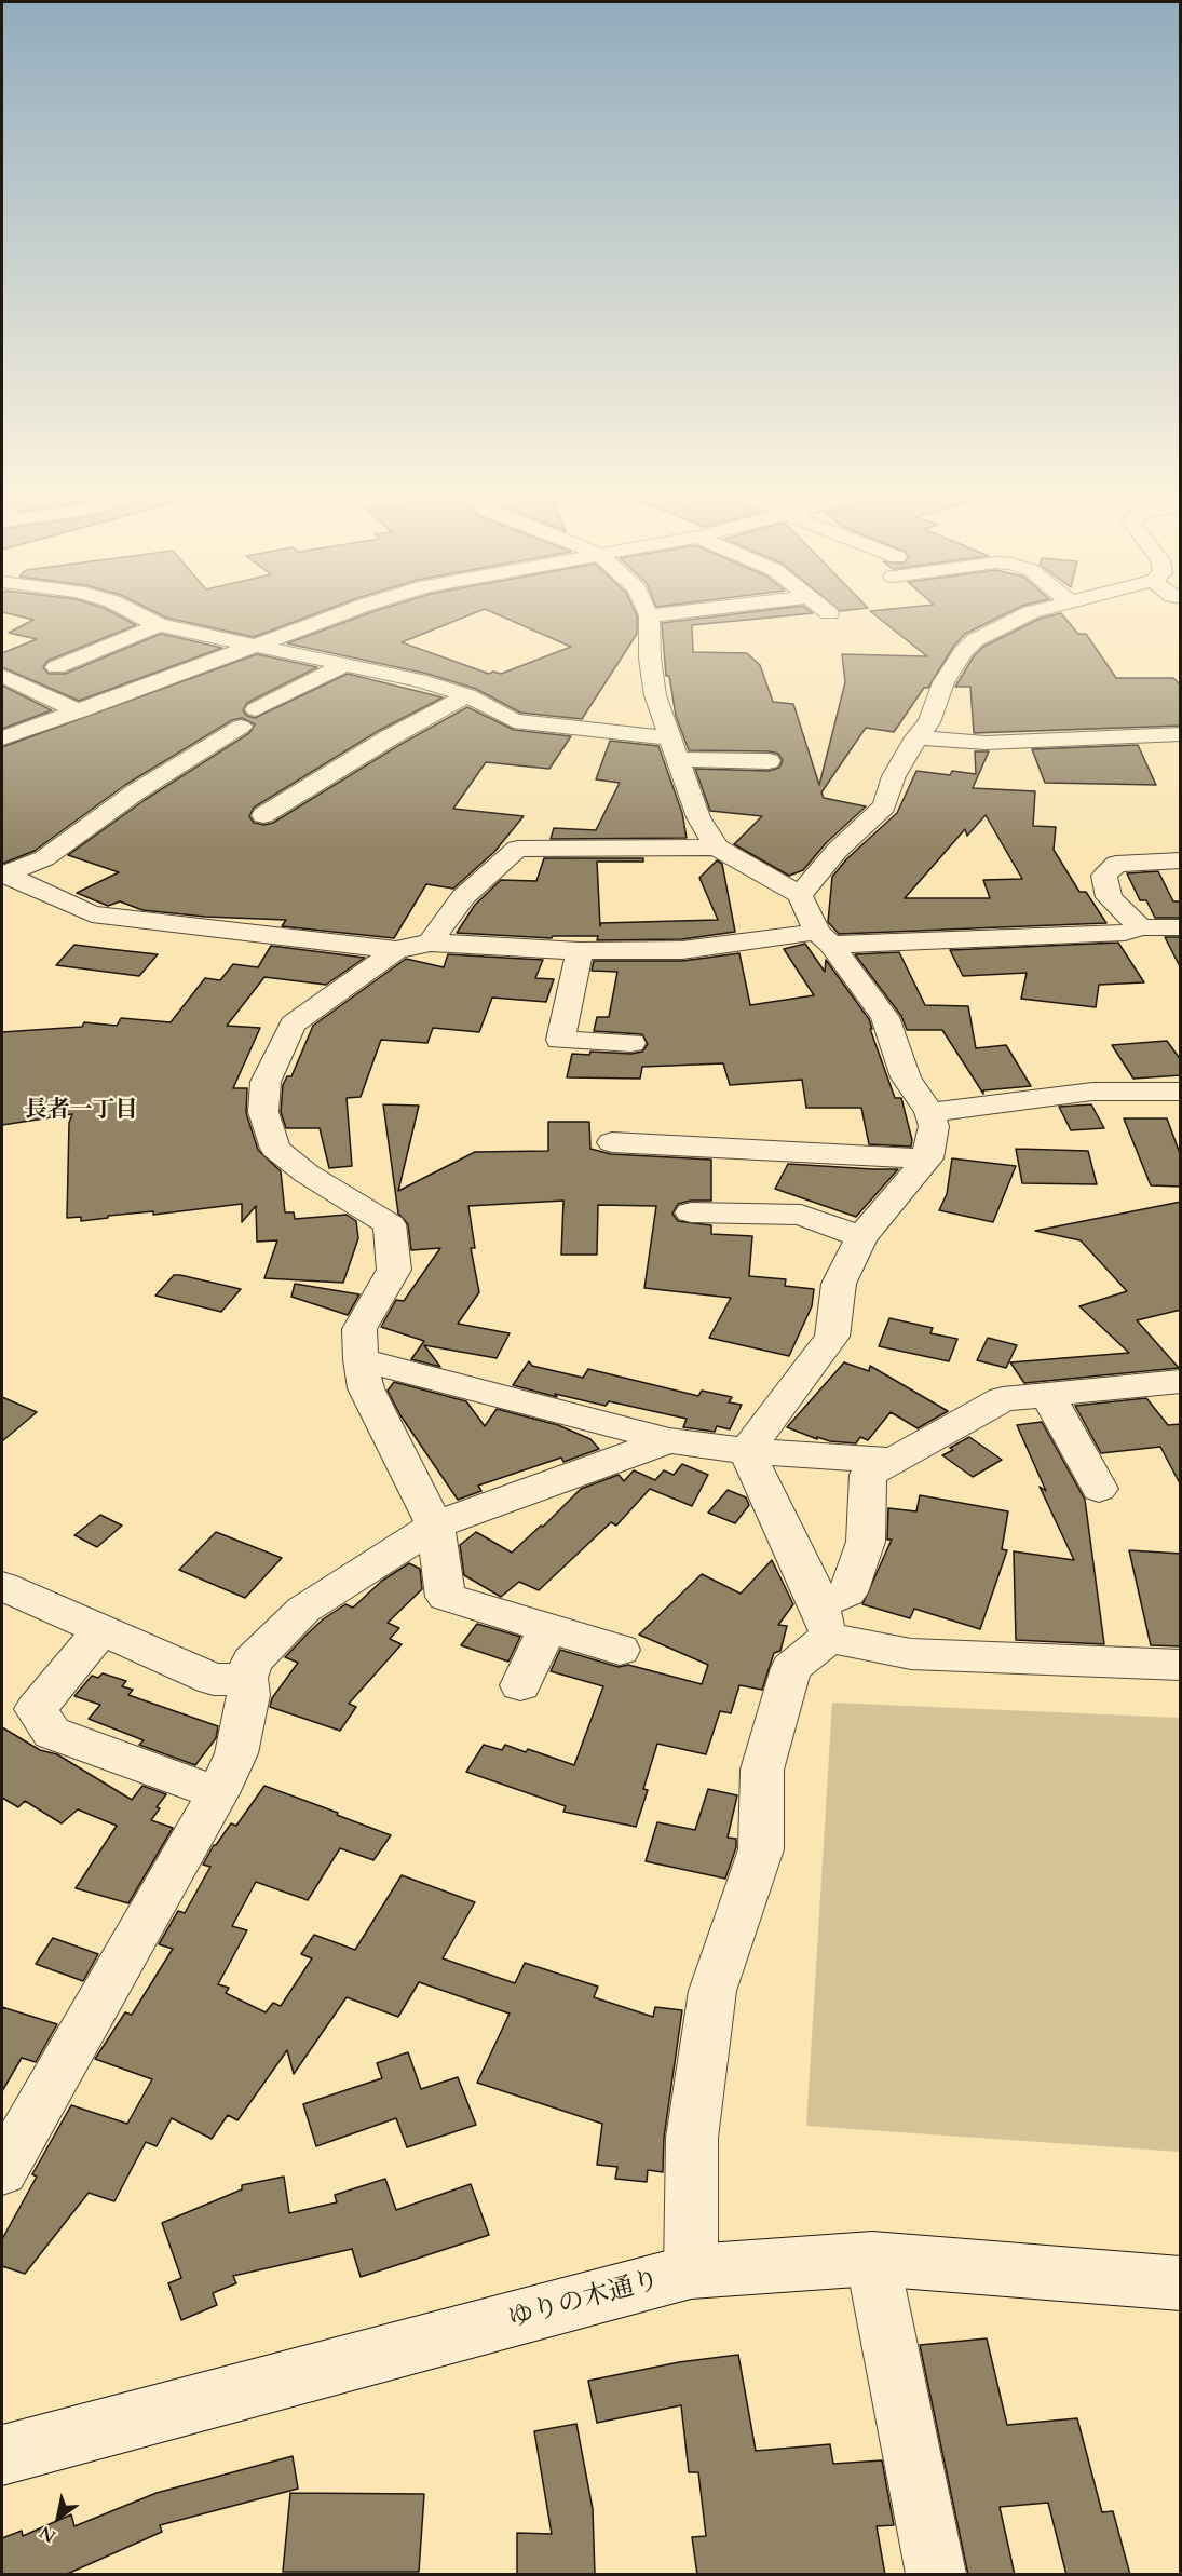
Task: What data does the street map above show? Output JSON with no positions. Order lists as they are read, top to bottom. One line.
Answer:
{"streets":{"street":["ゆりの木通り"]},"districts":["長者一丁目"],"north":"bottom left"}
